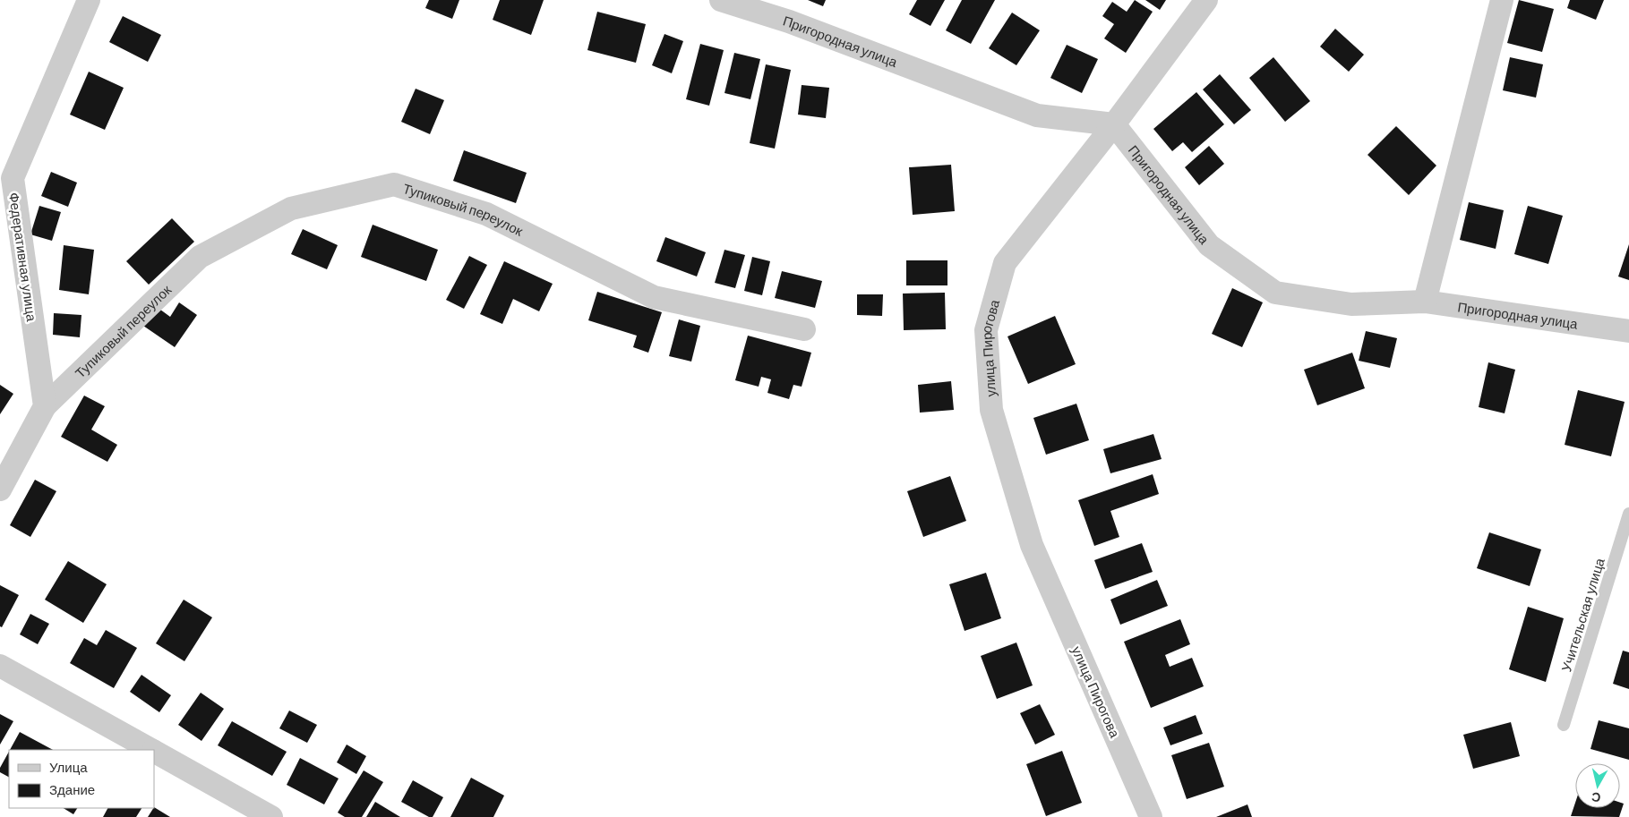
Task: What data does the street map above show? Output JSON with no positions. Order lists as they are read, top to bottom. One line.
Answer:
{"streets":{"street":["Пригородная улица","Тупиковый переулок","Федеративная улица","улица Пирогова"],"lane":["Учительская улица"]},"crossings":[["Пригородная улица","улица Пирогова"],["Тупиковый переулок","Федеративная улица"]],"legend":["Улица","Здание"],"north":"bottom"}
